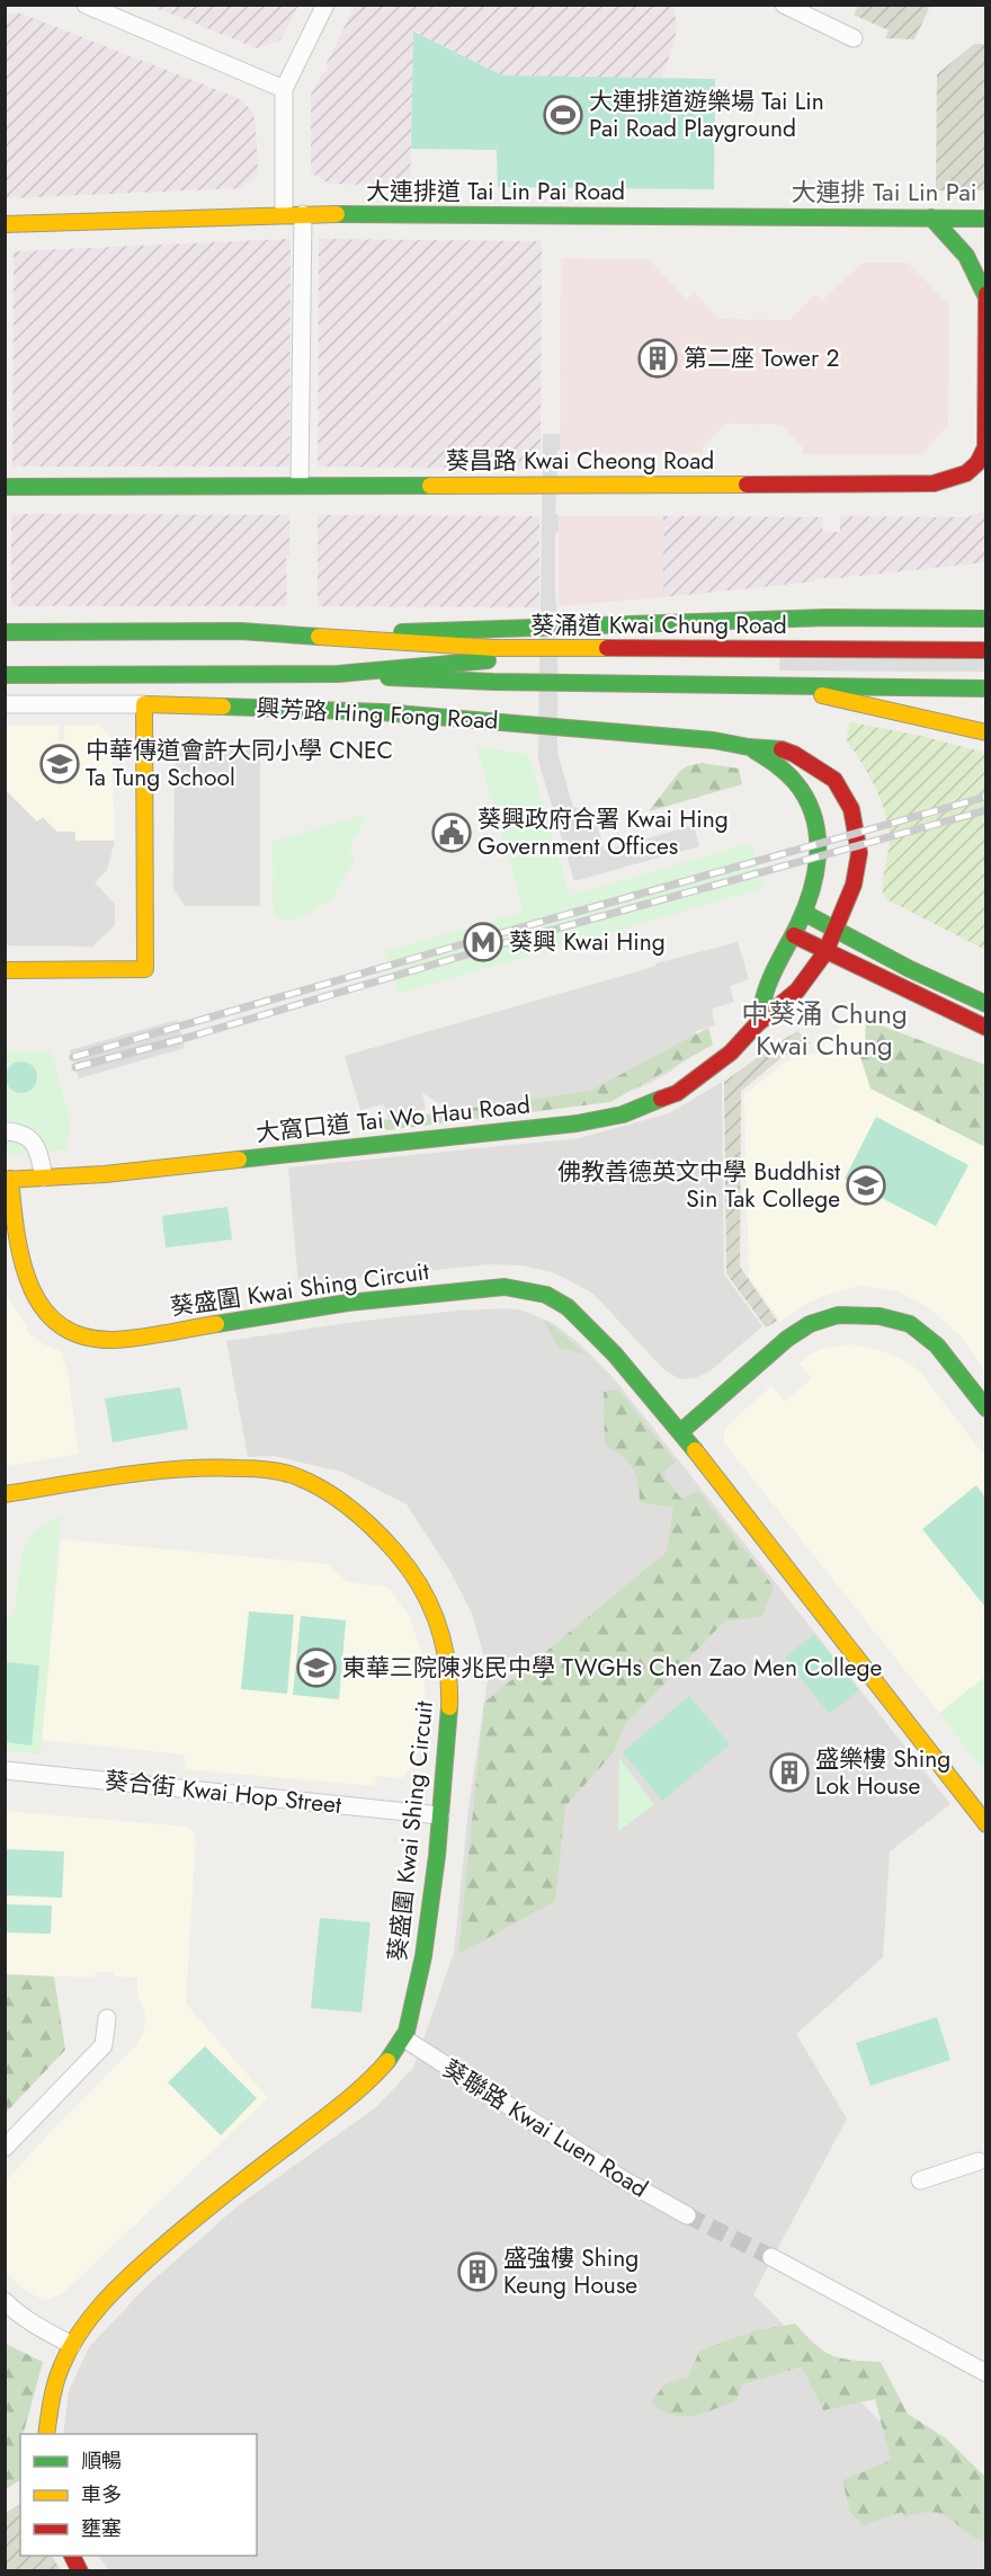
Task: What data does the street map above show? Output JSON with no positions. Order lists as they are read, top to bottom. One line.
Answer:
{"streets":{"street":["大連排道 Tai Lin Pai Road","葵昌路 Kwai Cheong Road","葵涌道 Kwai Chung Road","興芳路 Hing Fong Road","大窩口道 Tai Wo Hau Road","葵盛圍 Kwai Shing Circuit","葵合街 Kwai Hop Street","葵聯路 Kwai Luen Road"]},"crossings":[["興芳路 Hing Fong Road","大窩口道 Tai Wo Hau Road"],["大窩口道 Tai Wo Hau Road","葵盛圍 Kwai Shing Circuit"],["葵盛圍 Kwai Shing Circuit","葵合街 Kwai Hop Street"],["葵盛圍 Kwai Shing Circuit","葵聯路 Kwai Luen Road"]],"districts":["大連排 Tai Lin Pai","中葵涌 Chung Kwai Chung"],"places":{"sports":["大連排道遊樂場 Tai Lin Pai Road Playground"],"building":["第二座 Tower 2","盛樂樓 Shing Lok House","盛強樓 Shing Keung House"],"school or university":["中華傳道會許大同小學 CNEC Ta Tung School","佛教善德英文中學 Buddhist Sin Tak College","東華三院陳兆民中學 TWGHs Chen Zao Men College"],"public building":["葵興政府合署 Kwai Hing Government Offices"],"metro station":["葵興 Kwai Hing"]},"legend":["順暢","車多","壅塞"]}
